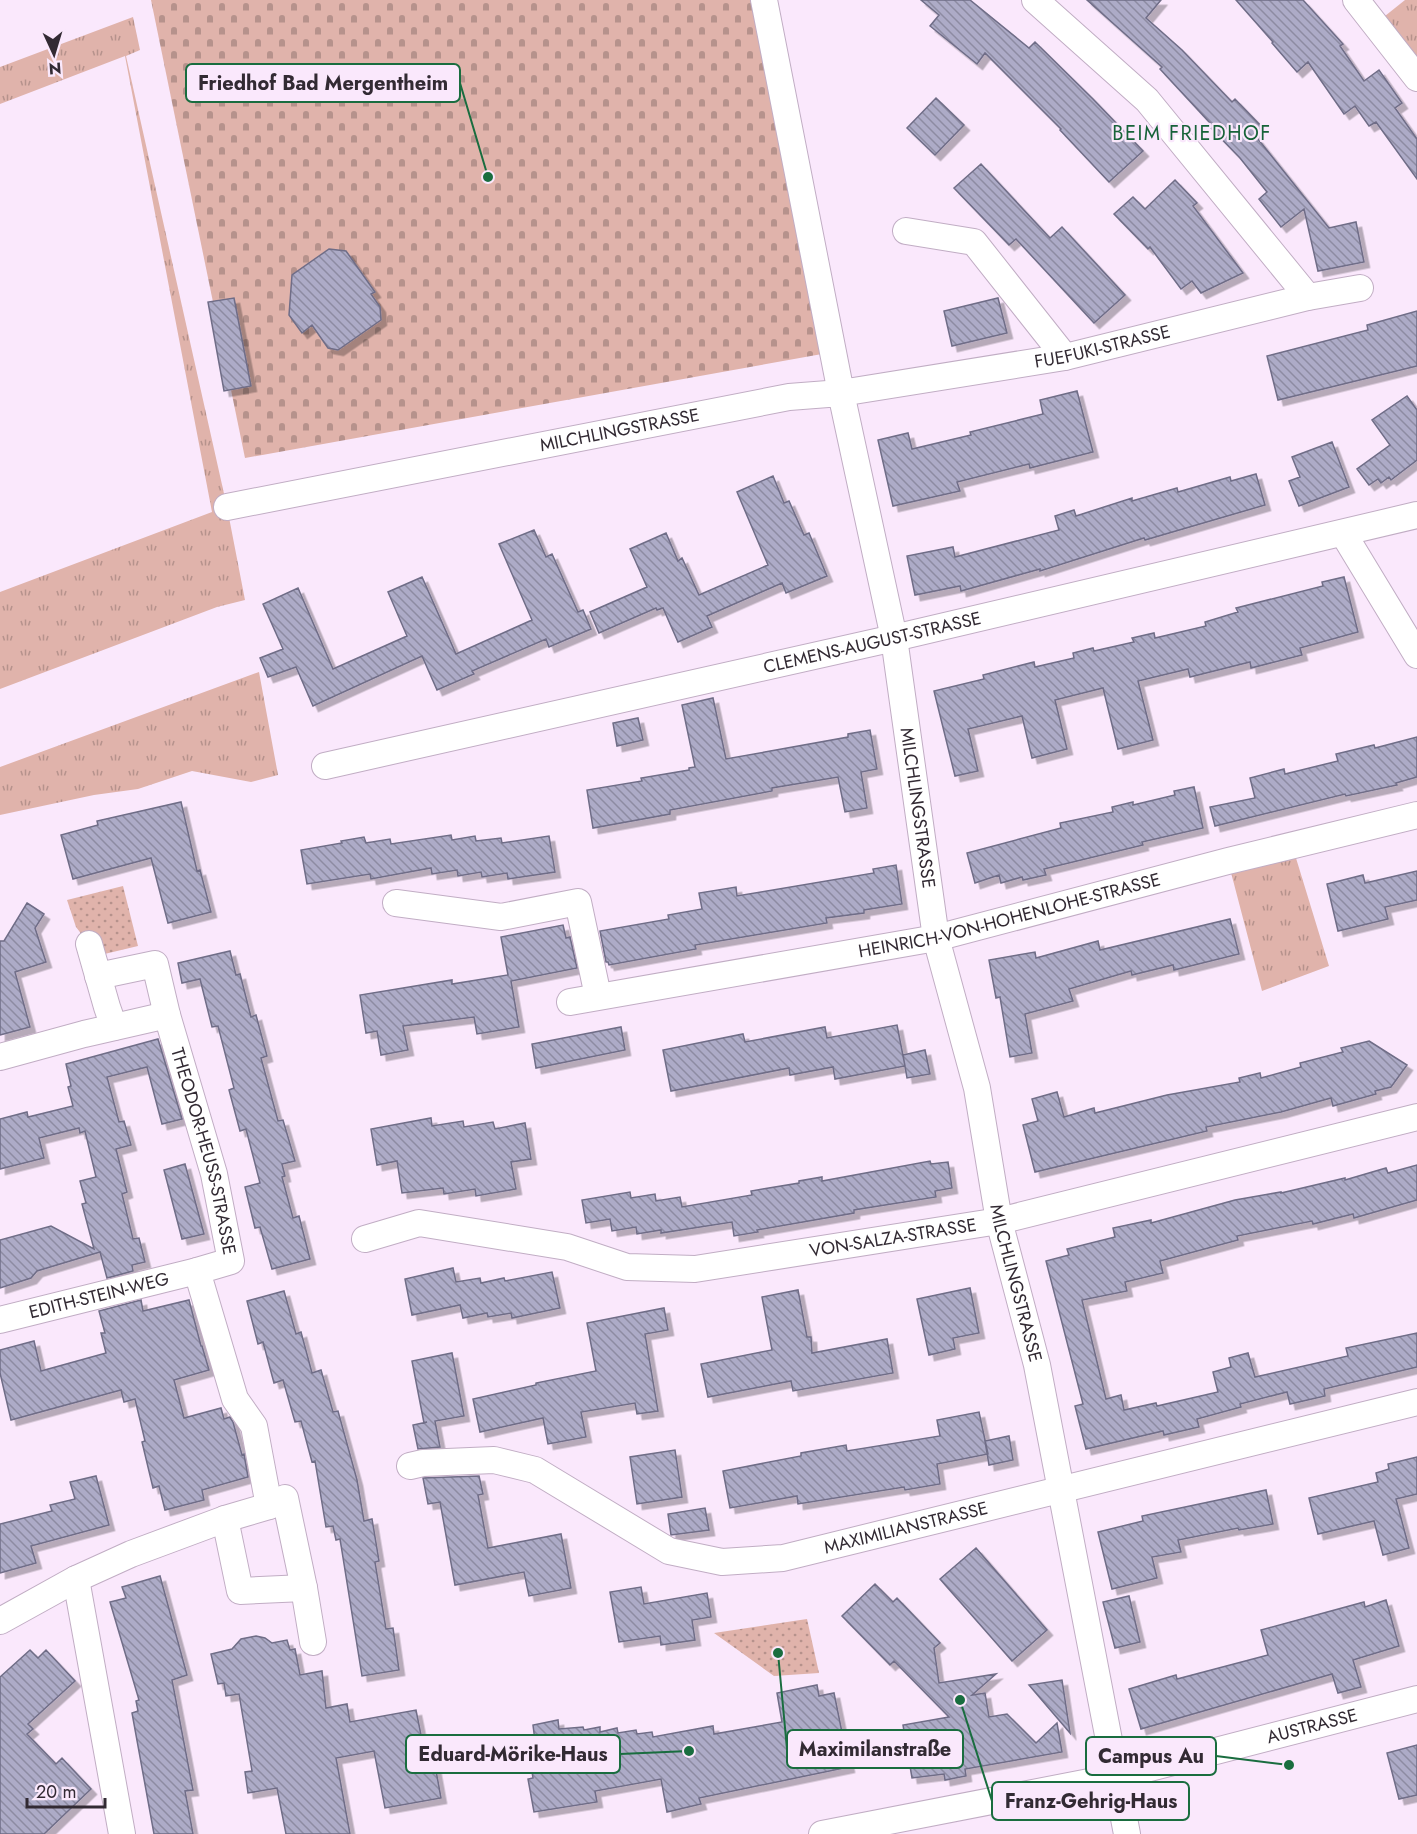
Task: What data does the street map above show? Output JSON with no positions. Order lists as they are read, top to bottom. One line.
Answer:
{"streets":{"street":["FUEFUKI-STRASSE","MILCHLINGSTRASSE","CLEMENS-AUGUST-STRASSE","HEINRICH-VON-HOHENLOHE-STRASSE","THEODOR-HEUSS-STRASSE","VON-SALZA-STRASSE","EDITH-STEIN-WEG","MAXIMILIANSTRASSE","AUSTRASSE"]},"crossings":[["FUEFUKI-STRASSE","MILCHLINGSTRASSE"],["MILCHLINGSTRASSE","CLEMENS-AUGUST-STRASSE"],["MILCHLINGSTRASSE","HEINRICH-VON-HOHENLOHE-STRASSE"],["MILCHLINGSTRASSE","VON-SALZA-STRASSE"],["MILCHLINGSTRASSE","MAXIMILIANSTRASSE"],["MILCHLINGSTRASSE","AUSTRASSE"],["THEODOR-HEUSS-STRASSE","EDITH-STEIN-WEG"]],"districts":["BEIM FRIEDHOF"],"places":["Friedhof Bad Mergentheim","Maximilanstraße","Franz-Gehrig-Haus","Eduard-Mörike-Haus","Campus Au"],"scale_bar":"20 m","north":"bottom"}
